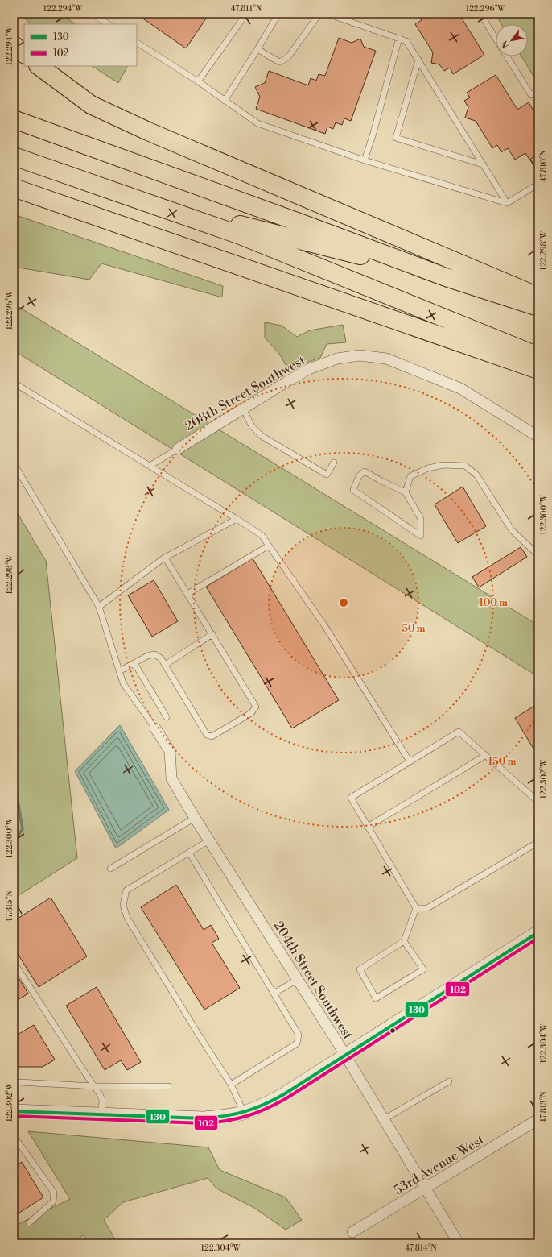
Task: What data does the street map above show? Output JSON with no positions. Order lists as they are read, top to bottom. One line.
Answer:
{"streets":{"street":["208th Street Southwest","204th Street Southwest","53rd Avenue West"]},"crossings":[["204th Street Southwest","53rd Avenue West"]],"lines":["transit line 130","transit line 102"],"legend":["130","102"],"north":"bottom left","coordinates":["122.294°W","47.811°N","122.296°W","47.810°N","122.298°W","122.300°W","122.302°W","47.815°N","122.304°W","47.813°N","47.814°N"],"rings":["100 m","50 m","150 m"]}
